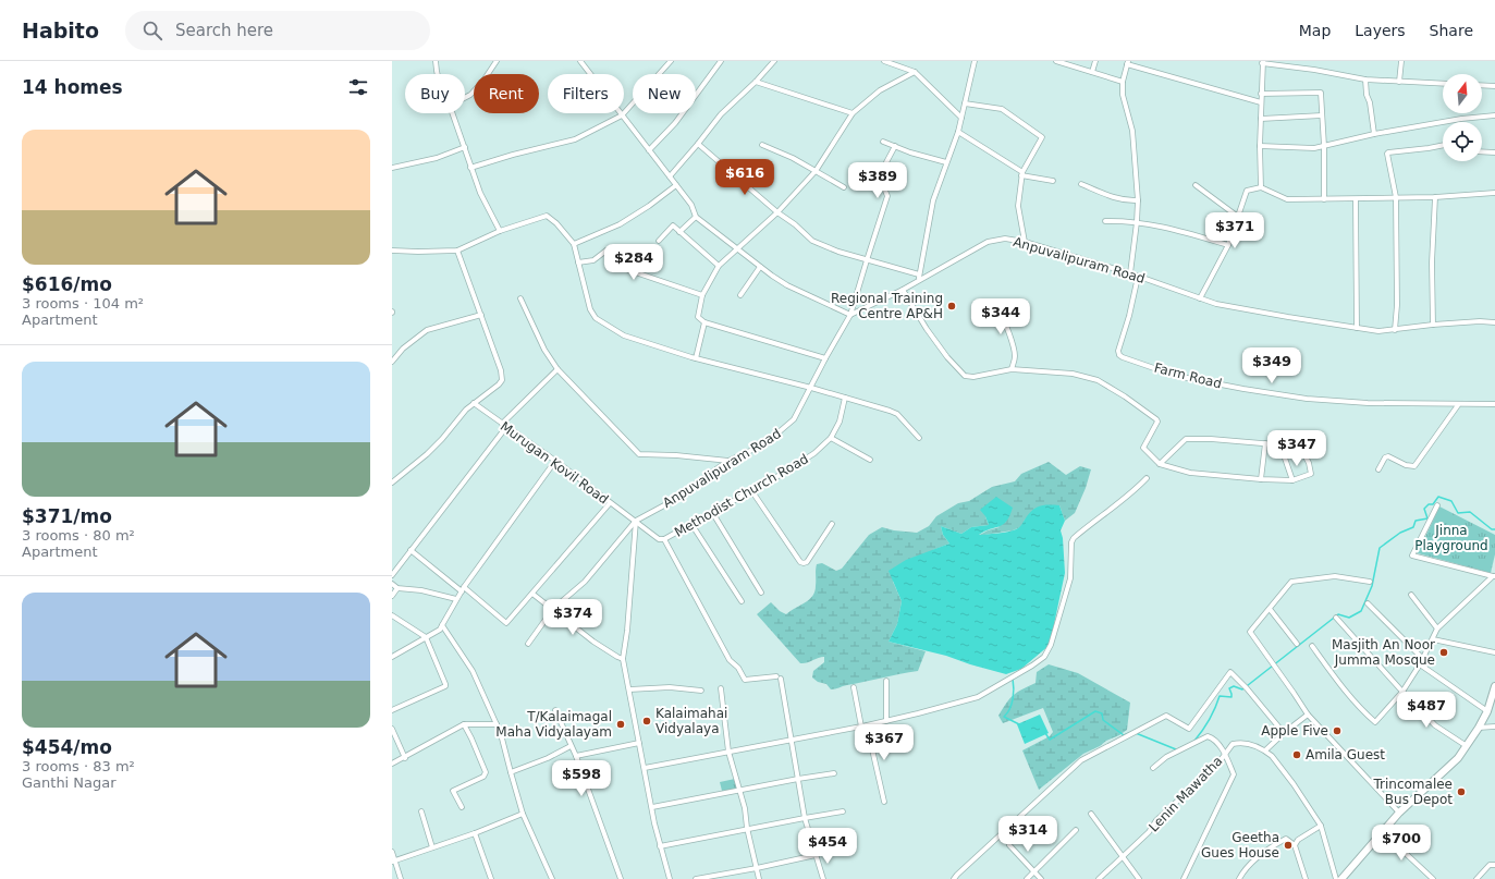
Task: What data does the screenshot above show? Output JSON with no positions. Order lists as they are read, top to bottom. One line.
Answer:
{"streets":{"street":["Anpuvalipuram Road","Farm Road","Murugan Kovil Road","Methodist Church Road","Lenin Mawatha"]},"crossings":[["Anpuvalipuram Road","Farm Road"],["Anpuvalipuram Road","Murugan Kovil Road"],["Anpuvalipuram Road","Methodist Church Road"],["Murugan Kovil Road","Methodist Church Road"]],"parks":["Jinna Playground"],"places":["Regional Training Centre AP&H","Masjith An Noor Jumma Mosque","Kalaimahai Vidyalaya","T/Kalaimagal Maha Vidyalayam","Apple Five","Amila Guest","Trincomalee Bus Depot","Geetha Gues House"],"north":"top","page":{"header":"Habito","search":"Search here","nav":["Map","Layers","Share"],"heading":"14 homes","chip":["Buy","Rent","Filters","New"],"list":[{"name":"$616/mo","note":"3 rooms · 104 m² · Apartment"},{"name":"$371/mo","note":"3 rooms · 80 m² · Apartment"},{"name":"$454/mo","note":"3 rooms · 83 m² · Ganthi Nagar"}],"price":["$616","$389","$371","$284","$344","$349","$347","$374","$487","$367","$598","$314","$700","$454"]}}
